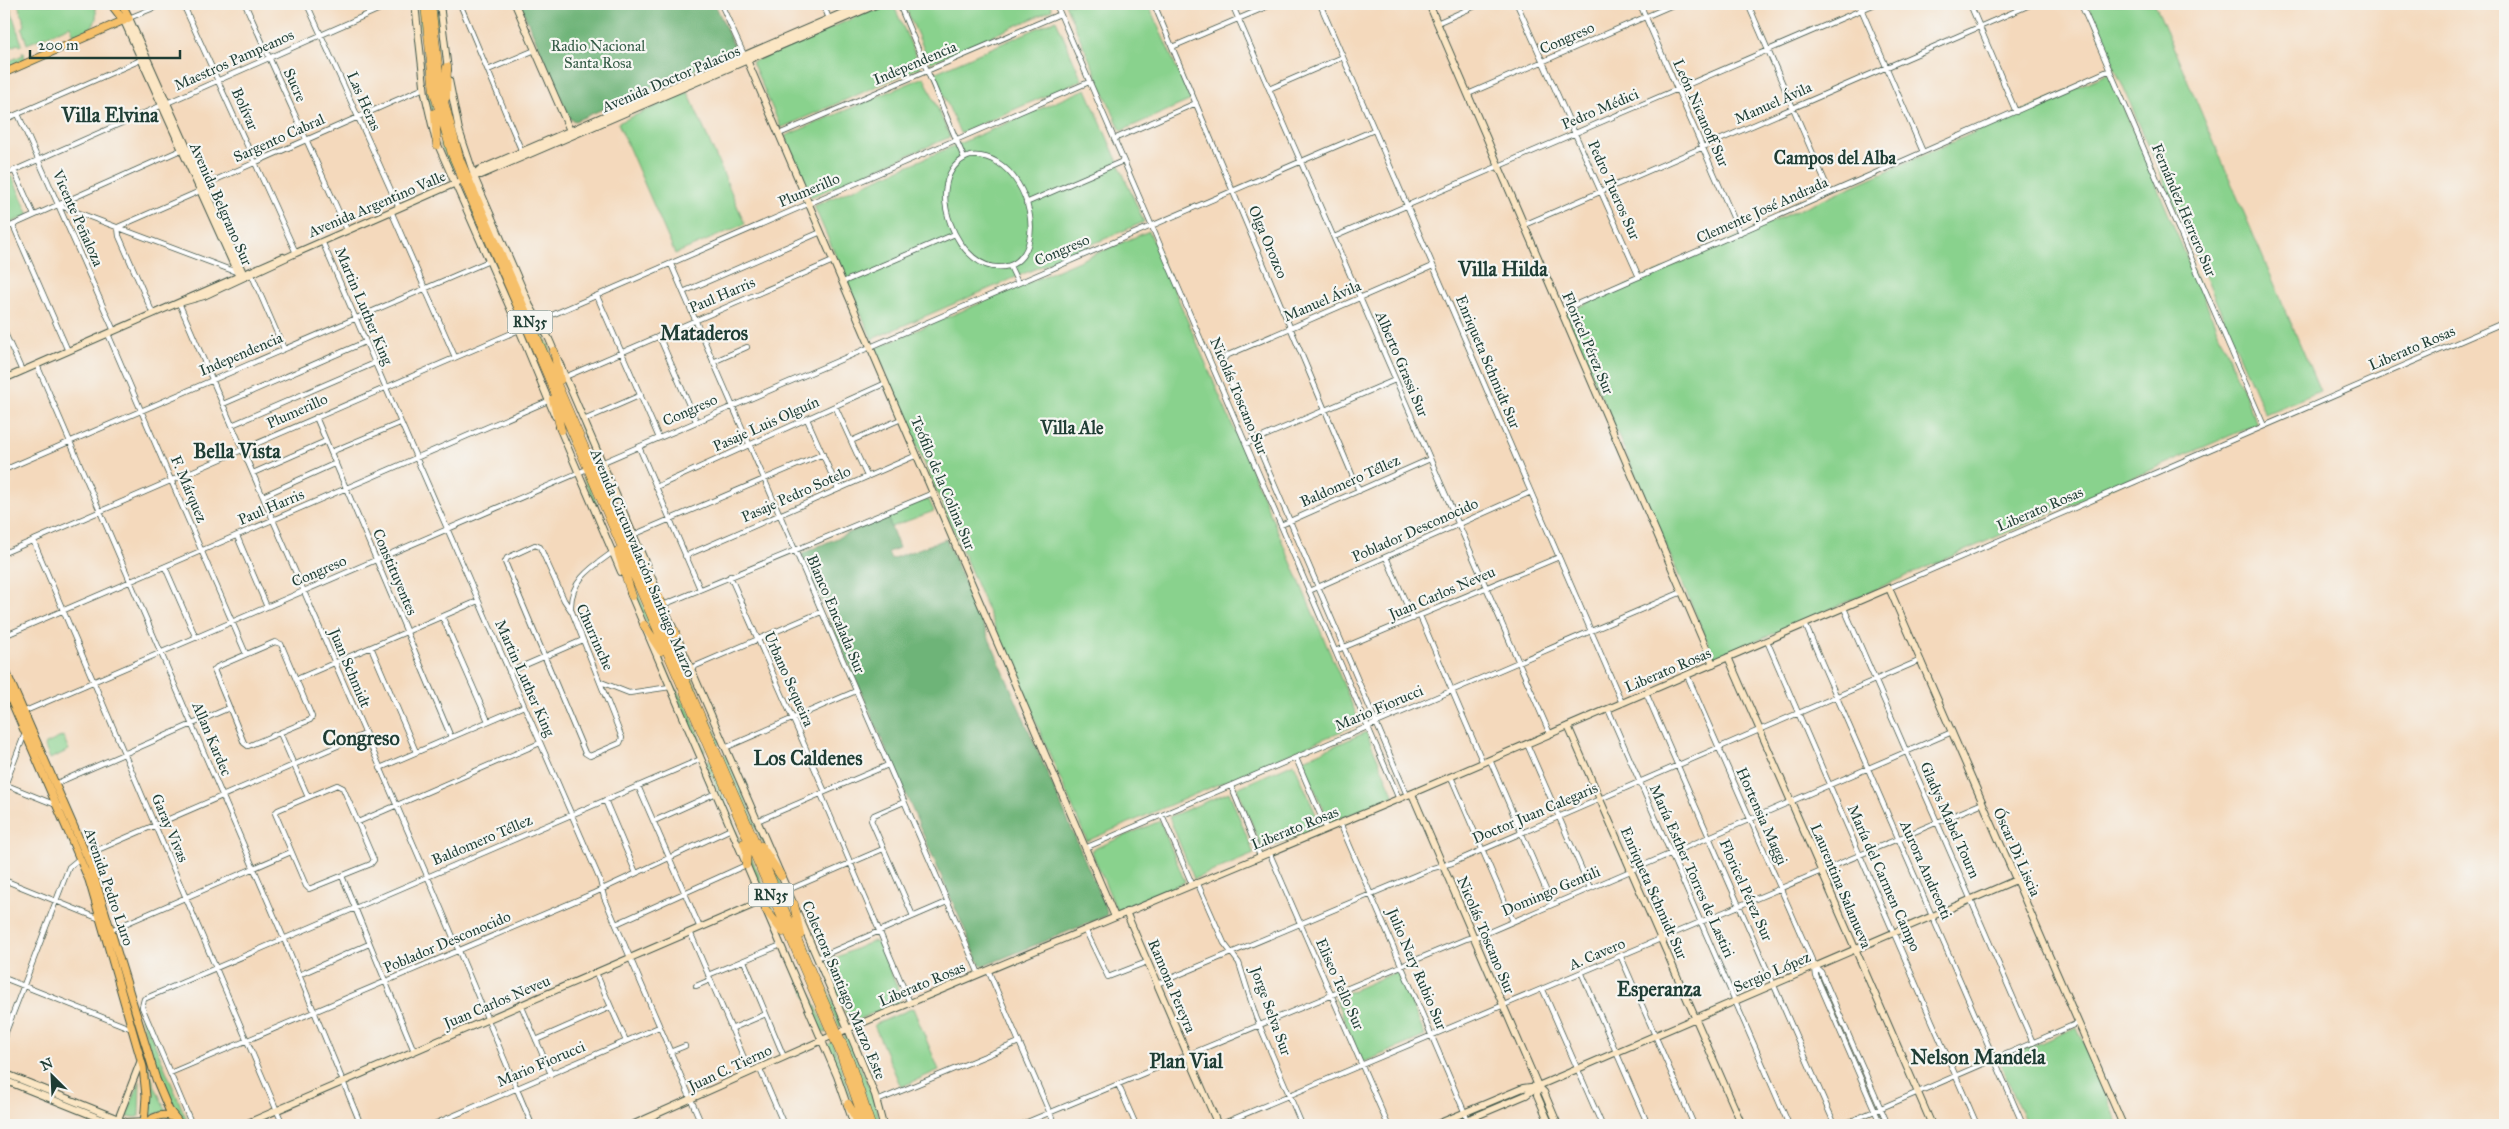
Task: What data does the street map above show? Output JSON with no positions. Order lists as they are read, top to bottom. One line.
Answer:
{"streets":{"highway":["RN35","Avenida Circunvalación Santiago Marzo"],"main road":["Avenida Belgrano Sur","Avenida Pedro Luro"],"street":["Congreso","Maestros Pampeanos","Independencia","Avenida Doctor Palacios","Sucre","Las Heras","Manuel Ávila","Bolívar","Pedro Médici","León Nicanoff Sur","Sargento Cabral","Plumerillo","Pedro Tueros Sur","Avenida Argentino Valle","Clemente José Andrada","Fernández Herrero Sur","Vicente Peñaloza","Olga Orozco","Paul Harris","Martin Luther King","Floricel Pérez Sur","Liberato Rosas","Enriqueta Schmidt Sur","Alberto Grassi Sur","Nicolás Toscano Sur","Pasaje Luis Olguín","Baldomero Téllez","Teófilo de la Colina Sur","F. Márquez","Pasaje Pedro Sotelo","Poblador Desconocido","Constituyentes","Juan Carlos Neveu","Blanco Encalada Sur","Churrinche","Juan Schmidt","Urbano Sequeira","Mario Fiorucci","Allan Kardec","Doctor Juan Calegaris","Hortensia Maggi","Gladys Mabel Tourn","Garay Vivas","Óscar Di Liscia","Aurora Andreotti","María Esther Torres de Lastiri","María del Carmen Campo","Laurentina Salanueva","Domingo Gentili","A. Cavero","Julio Nery Rubio Sur","Sergio López","Eliseo Tello Sur","Ramona Pereyra","Colectora Santiago Marzo Este","Jorge Selva Sur","Juan C. Tierno"]},"crossings":[["Congreso","León Nicanoff Sur"],["Congreso","Pedro Tueros Sur"],["Congreso","Olga Orozco"],["Congreso","Martin Luther King"],["Congreso","Floricel Pérez Sur"],["Congreso","Enriqueta Schmidt Sur"],["Congreso","Alberto Grassi Sur"],["Congreso","Nicolás Toscano Sur"],["Congreso","Teófilo de la Colina Sur"],["Congreso","F. Márquez"],["Congreso","Avenida Circunvalación Santiago Marzo"],["Congreso","Constituyentes"],["Congreso","Blanco Encalada Sur"],["Congreso","Juan Schmidt"],["Congreso","Allan Kardec"],["Congreso","Garay Vivas"],["Congreso","Avenida Pedro Luro"],["Congreso","Colectora Santiago Marzo Este"],["Maestros Pampeanos","Sucre"],["Maestros Pampeanos","Las Heras"],["Maestros Pampeanos","Bolívar"],["Maestros Pampeanos","Avenida Belgrano Sur"],["Maestros Pampeanos","Vicente Peñaloza"],["Independencia","Martin Luther King"],["Independencia","Nicolás Toscano Sur"],["Independencia","Teófilo de la Colina Sur"],["Independencia","F. Márquez"],["Independencia","Juan Schmidt"],["Independencia","Allan Kardec"],["Independencia","Colectora Santiago Marzo Este"],["Avenida Doctor Palacios","Avenida Argentino Valle"],["Avenida Doctor Palacios","Teófilo de la Colina Sur"],["Avenida Doctor Palacios","Avenida Circunvalación Santiago Marzo"],["Avenida Doctor Palacios","Colectora Santiago Marzo Este"],["Sucre","Sargento Cabral"],["Sucre","Avenida Argentino Valle"],["Las Heras","Sargento Cabral"],["Las Heras","Avenida Argentino Valle"],["Manuel Ávila","León Nicanoff Sur"],["Manuel Ávila","Pedro Tueros Sur"],["Manuel Ávila","Olga Orozco"],["Manuel Ávila","Floricel Pérez Sur"],["Manuel Ávila","Enriqueta Schmidt Sur"],["Manuel Ávila","Alberto Grassi Sur"],["Manuel Ávila","Nicolás Toscano Sur"],["Bolívar","Sargento Cabral"],["Bolívar","Avenida Argentino Valle"],["Pedro Médici","León Nicanoff Sur"],["Pedro Médici","Pedro Tueros Sur"],["Pedro Médici","Floricel Pérez Sur"],["Pedro Médici","Enriqueta Schmidt Sur"],["Pedro Médici","Alberto Grassi Sur"],["León Nicanoff Sur","Clemente José Andrada"],["Sargento Cabral","Avenida Belgrano Sur"],["Sargento Cabral","Colectora Santiago Marzo Este"],["Plumerillo","Martin Luther King"],["Plumerillo","Nicolás Toscano Sur"],["Plumerillo","Teófilo de la Colina Sur"],["Plumerillo","F. Márquez"],["Plumerillo","Avenida Circunvalación Santiago Marzo"],["Plumerillo","Constituyentes"],["Plumerillo","Blanco Encalada Sur"],["Plumerillo","Juan Schmidt"],["Plumerillo","Allan Kardec"],["Plumerillo","Garay Vivas"],["Plumerillo","Colectora Santiago Marzo Este"],["Pedro Tueros Sur","Clemente José Andrada"],["Avenida Belgrano Sur","Avenida Argentino Valle"],["Avenida Argentino Valle","Vicente Peñaloza"],["Avenida Argentino Valle","Martin Luther King"],["Avenida Argentino Valle","F. Márquez"],["Avenida Argentino Valle","Avenida Circunvalación Santiago Marzo"],["Avenida Argentino Valle","Juan Schmidt"],["Avenida Argentino Valle","Allan Kardec"],["Avenida Argentino Valle","Colectora Santiago Marzo Este"],["Clemente José Andrada","Fernández Herrero Sur"],["Clemente José Andrada","Floricel Pérez Sur"],["Fernández Herrero Sur","Liberato Rosas"],["Vicente Peñaloza","F. Márquez"],["Olga Orozco","Baldomero Téllez"],["Paul Harris","Martin Luther King"],["Paul Harris","Teófilo de la Colina Sur"],["Paul Harris","F. Márquez"],["Paul Harris","Constituyentes"],["Paul Harris","Blanco Encalada Sur"],["Paul Harris","Juan Schmidt"],["Paul Harris","Allan Kardec"],["Paul Harris","Garay Vivas"],["Paul Harris","Colectora Santiago Marzo Este"],["Martin Luther King","Baldomero Téllez"],["Martin Luther King","Poblador Desconocido"],["Martin Luther King","Juan Carlos Neveu"],["Martin Luther King","Mario Fiorucci"],["Martin Luther King","Juan C. Tierno"],["Floricel Pérez Sur","Liberato Rosas"],["Floricel Pérez Sur","Mario Fiorucci"],["Floricel Pérez Sur","Doctor Juan Calegaris"],["Floricel Pérez Sur","Domingo Gentili"],["Floricel Pérez Sur","A. Cavero"],["Floricel Pérez Sur","Sergio López"],["Liberato Rosas","Enriqueta Schmidt Sur"],["Liberato Rosas","Alberto Grassi Sur"],["Liberato Rosas","Nicolás Toscano Sur"],["Liberato Rosas","Teófilo de la Colina Sur"],["Liberato Rosas","Avenida Circunvalación Santiago Marzo"],["Liberato Rosas","Blanco Encalada Sur"],["Liberato Rosas","Urbano Sequeira"],["Liberato Rosas","Hortensia Maggi"],["Liberato Rosas","Gladys Mabel Tourn"],["Liberato Rosas","Óscar Di Liscia"],["Liberato Rosas","Aurora Andreotti"],["Liberato Rosas","María Esther Torres de Lastiri"],["Liberato Rosas","María del Carmen Campo"],["Liberato Rosas","Laurentina Salanueva"],["Liberato Rosas","Julio Nery Rubio Sur"],["Liberato Rosas","Eliseo Tello Sur"],["Liberato Rosas","Ramona Pereyra"],["Liberato Rosas","Colectora Santiago Marzo Este"],["Liberato Rosas","Jorge Selva Sur"],["Liberato Rosas","Juan C. Tierno"],["Enriqueta Schmidt Sur","Poblador Desconocido"],["Enriqueta Schmidt Sur","Juan Carlos Neveu"],["Enriqueta Schmidt Sur","Mario Fiorucci"],["Enriqueta Schmidt Sur","Doctor Juan Calegaris"],["Enriqueta Schmidt Sur","Domingo Gentili"],["Enriqueta Schmidt Sur","A. Cavero"],["Enriqueta Schmidt Sur","Sergio López"],["Alberto Grassi Sur","Baldomero Téllez"],["Alberto Grassi Sur","Poblador Desconocido"],["Alberto Grassi Sur","Juan Carlos Neveu"],["Alberto Grassi Sur","Mario Fiorucci"],["Nicolás Toscano Sur","Baldomero Téllez"],["Nicolás Toscano Sur","Poblador Desconocido"],["Nicolás Toscano Sur","Juan Carlos Neveu"],["Nicolás Toscano Sur","Mario Fiorucci"],["Nicolás Toscano Sur","Doctor Juan Calegaris"],["Nicolás Toscano Sur","Domingo Gentili"],["Nicolás Toscano Sur","A. Cavero"],["Nicolás Toscano Sur","Sergio López"],["Pasaje Luis Olguín","Teófilo de la Colina Sur"],["Pasaje Luis Olguín","Blanco Encalada Sur"],["Baldomero Téllez","Avenida Circunvalación Santiago Marzo"],["Baldomero Téllez","Blanco Encalada Sur"],["Baldomero Téllez","Juan Schmidt"],["Baldomero Téllez","Urbano Sequeira"],["Baldomero Téllez","Allan Kardec"],["Baldomero Téllez","Garay Vivas"],["Baldomero Téllez","Colectora Santiago Marzo Este"],["Teófilo de la Colina Sur","Pasaje Pedro Sotelo"],["Teófilo de la Colina Sur","Mario Fiorucci"],["Pasaje Pedro Sotelo","Blanco Encalada Sur"],["Poblador Desconocido","Juan Schmidt"],["Poblador Desconocido","Allan Kardec"],["Poblador Desconocido","Garay Vivas"],["Poblador Desconocido","Colectora Santiago Marzo Este"],["Avenida Circunvalación Santiago Marzo","Colectora Santiago Marzo Este"],["Avenida Circunvalación Santiago Marzo","Juan C. Tierno"],["Juan Carlos Neveu","Juan Schmidt"],["Juan Carlos Neveu","Allan Kardec"],["Juan Carlos Neveu","Garay Vivas"],["Juan Carlos Neveu","Colectora Santiago Marzo Este"],["Juan Schmidt","Mario Fiorucci"],["Mario Fiorucci","Jorge Selva Sur"],["Doctor Juan Calegaris","Hortensia Maggi"],["Doctor Juan Calegaris","Gladys Mabel Tourn"],["Doctor Juan Calegaris","Óscar Di Liscia"],["Doctor Juan Calegaris","Aurora Andreotti"],["Doctor Juan Calegaris","María Esther Torres de Lastiri"],["Doctor Juan Calegaris","María del Carmen Campo"],["Doctor Juan Calegaris","Laurentina Salanueva"],["Doctor Juan Calegaris","Julio Nery Rubio Sur"],["Doctor Juan Calegaris","Eliseo Tello Sur"],["Doctor Juan Calegaris","Ramona Pereyra"],["Doctor Juan Calegaris","Jorge Selva Sur"],["Hortensia Maggi","Domingo Gentili"],["Hortensia Maggi","A. Cavero"],["Hortensia Maggi","Sergio López"],["Gladys Mabel Tourn","Domingo Gentili"],["Gladys Mabel Tourn","A. Cavero"],["Gladys Mabel Tourn","Sergio López"],["Óscar Di Liscia","Domingo Gentili"],["Óscar Di Liscia","A. Cavero"],["Óscar Di Liscia","Sergio López"],["Aurora Andreotti","Domingo Gentili"],["Aurora Andreotti","A. Cavero"],["Aurora Andreotti","Sergio López"],["María Esther Torres de Lastiri","Domingo Gentili"],["María Esther Torres de Lastiri","A. Cavero"],["María Esther Torres de Lastiri","Sergio López"],["María del Carmen Campo","Domingo Gentili"],["María del Carmen Campo","A. Cavero"],["María del Carmen Campo","Sergio López"],["Laurentina Salanueva","Domingo Gentili"],["Laurentina Salanueva","A. Cavero"],["Laurentina Salanueva","Sergio López"],["Domingo Gentili","Julio Nery Rubio Sur"],["Domingo Gentili","Eliseo Tello Sur"],["Domingo Gentili","Ramona Pereyra"],["Domingo Gentili","Jorge Selva Sur"],["A. Cavero","Julio Nery Rubio Sur"],["A. Cavero","Eliseo Tello Sur"],["A. Cavero","Ramona Pereyra"],["A. Cavero","Jorge Selva Sur"],["Julio Nery Rubio Sur","Sergio López"],["Colectora Santiago Marzo Este","Juan C. Tierno"]],"districts":["Villa Elvina","Campos del Alba","Villa Hilda","Mataderos","Villa Ale","Bella Vista","Congreso","Los Caldenes","Esperanza","Nelson Mandela","Plan Vial"],"parks":["Radio Nacional Santa Rosa"],"scale_bar":"200 m","north":"top left"}
